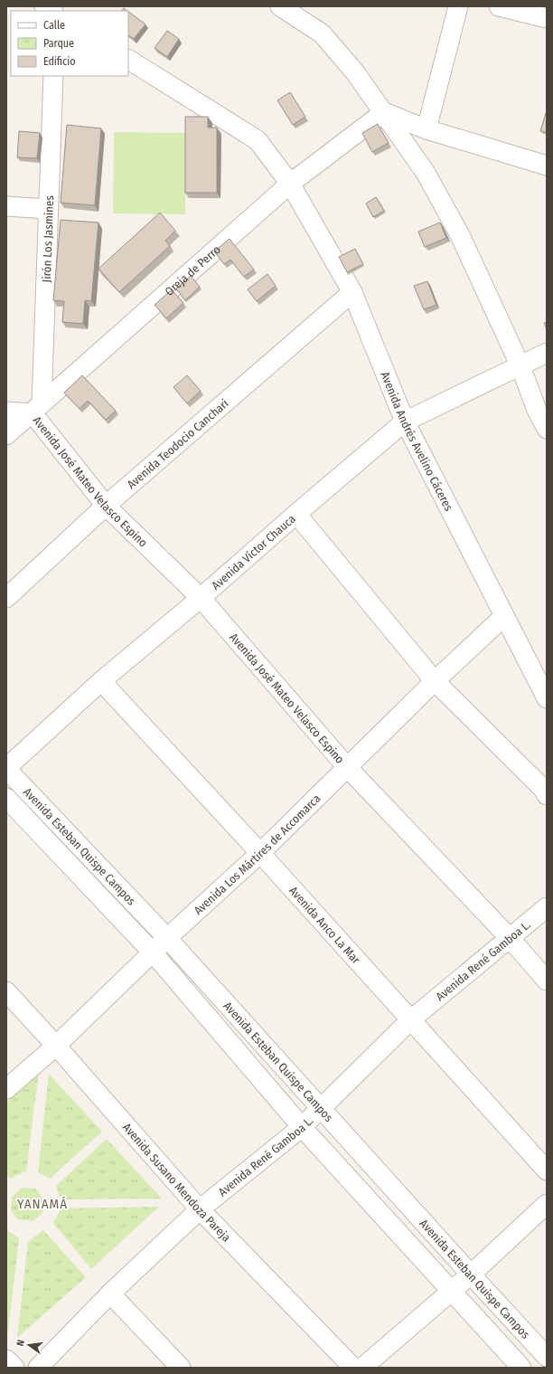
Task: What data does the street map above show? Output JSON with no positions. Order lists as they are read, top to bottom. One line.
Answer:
{"streets":{"street":["Jirón Los Jasmines","Oreja de Perro","Avenida Andrés Avelino Cáceres","Avenida Teodocio Canchari","Avenida José Mateo Velasco Espino","Avenida Víctor Chauca","Avenida Esteban Quispe Campos","Avenida Los Mártires de Accomarca","Avenida Anco La Mar","Avenida René Gamboa L.","Avenida Susano Mendoza Pareja"]},"crossings":[["Jirón Los Jasmines","Oreja de Perro"],["Jirón Los Jasmines","Avenida José Mateo Velasco Espino"],["Oreja de Perro","Avenida Andrés Avelino Cáceres"],["Oreja de Perro","Avenida José Mateo Velasco Espino"],["Avenida Andrés Avelino Cáceres","Avenida Teodocio Canchari"],["Avenida Andrés Avelino Cáceres","Avenida Víctor Chauca"],["Avenida Andrés Avelino Cáceres","Avenida Los Mártires de Accomarca"],["Avenida Teodocio Canchari","Avenida José Mateo Velasco Espino"],["Avenida José Mateo Velasco Espino","Avenida Víctor Chauca"],["Avenida José Mateo Velasco Espino","Avenida Los Mártires de Accomarca"],["Avenida José Mateo Velasco Espino","Avenida René Gamboa L."],["Avenida Víctor Chauca","Avenida Esteban Quispe Campos"],["Avenida Víctor Chauca","Avenida Anco La Mar"],["Avenida Esteban Quispe Campos","Avenida Los Mártires de Accomarca"],["Avenida Esteban Quispe Campos","Avenida René Gamboa L."],["Avenida Los Mártires de Accomarca","Avenida Anco La Mar"],["Avenida Los Mártires de Accomarca","Avenida Susano Mendoza Pareja"],["Avenida Anco La Mar","Avenida René Gamboa L."],["Avenida René Gamboa L.","Avenida Susano Mendoza Pareja"]],"districts":["YANAMÁ"],"legend":["Calle","Parque","Edificio"],"north":"left"}
